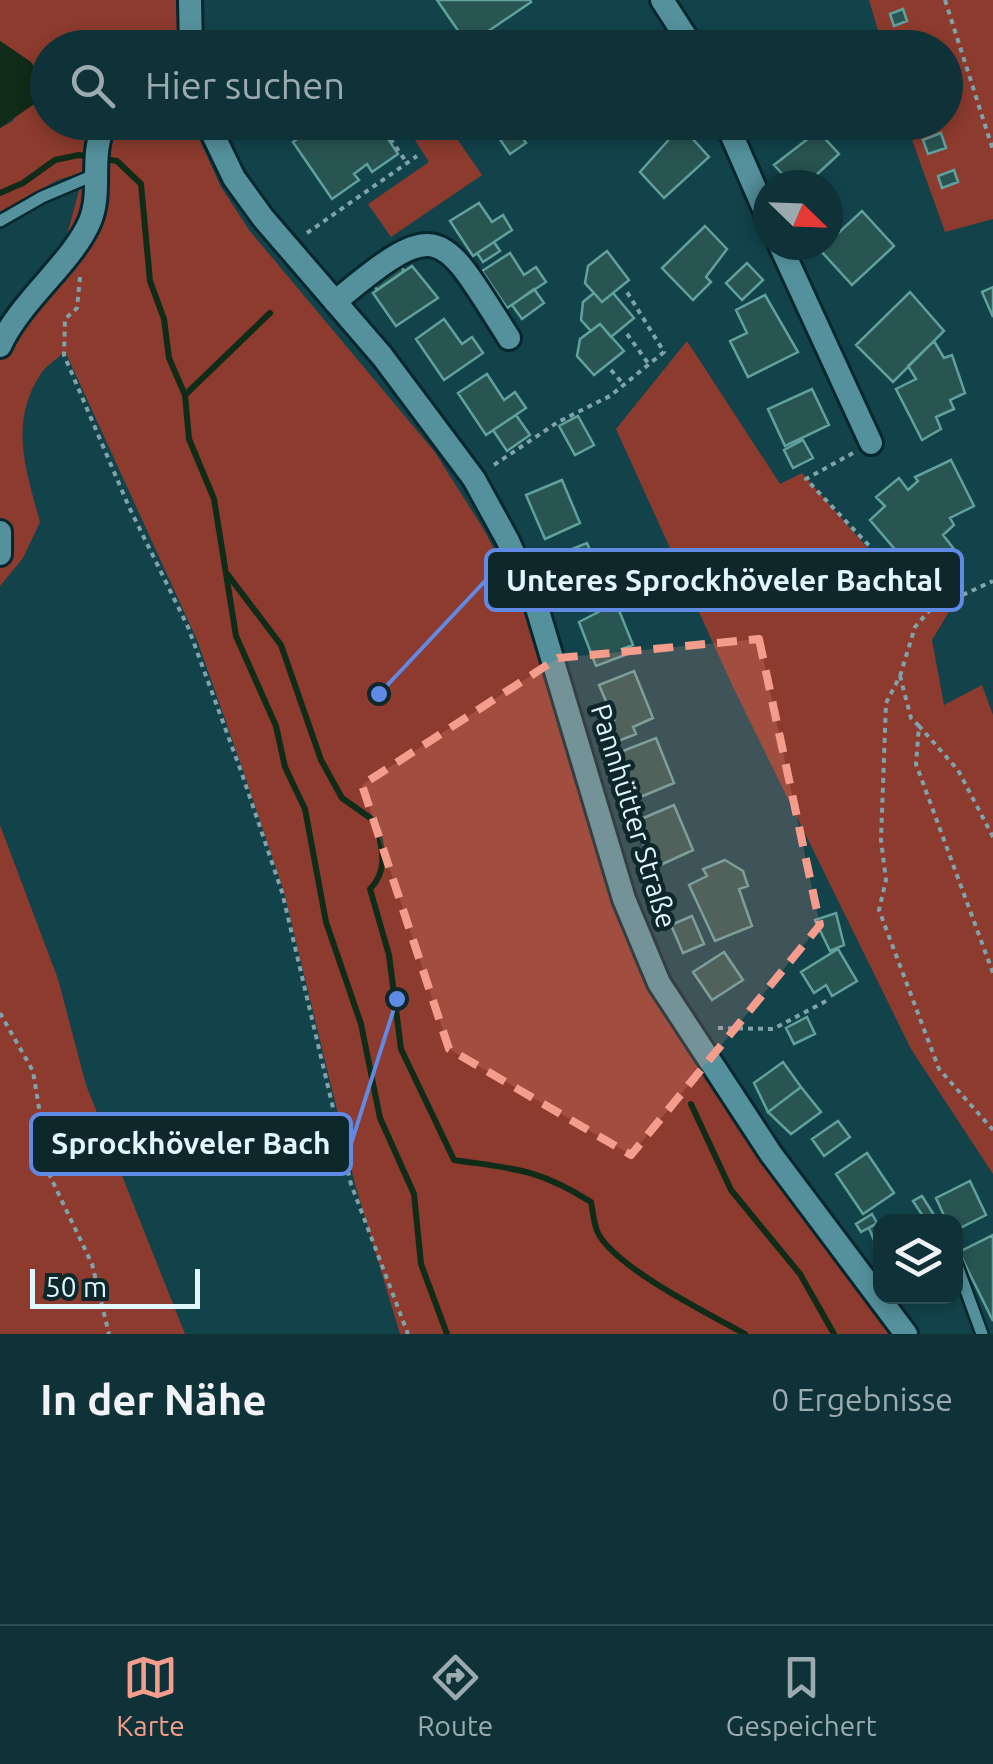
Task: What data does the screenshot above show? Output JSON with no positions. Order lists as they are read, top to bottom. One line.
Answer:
{"streets":{"street":["Pannhütter Straße"]},"places":["Unteres Sprockhöveler Bachtal","Sprockhöveler Bach"],"scale_bar":"50 m","north":"bottom right","page":{"search":"Hier suchen","scale":"50 m","heading":["In der Nähe","0 Ergebnisse"],"nav":["Karte","Route","Gespeichert"]}}
